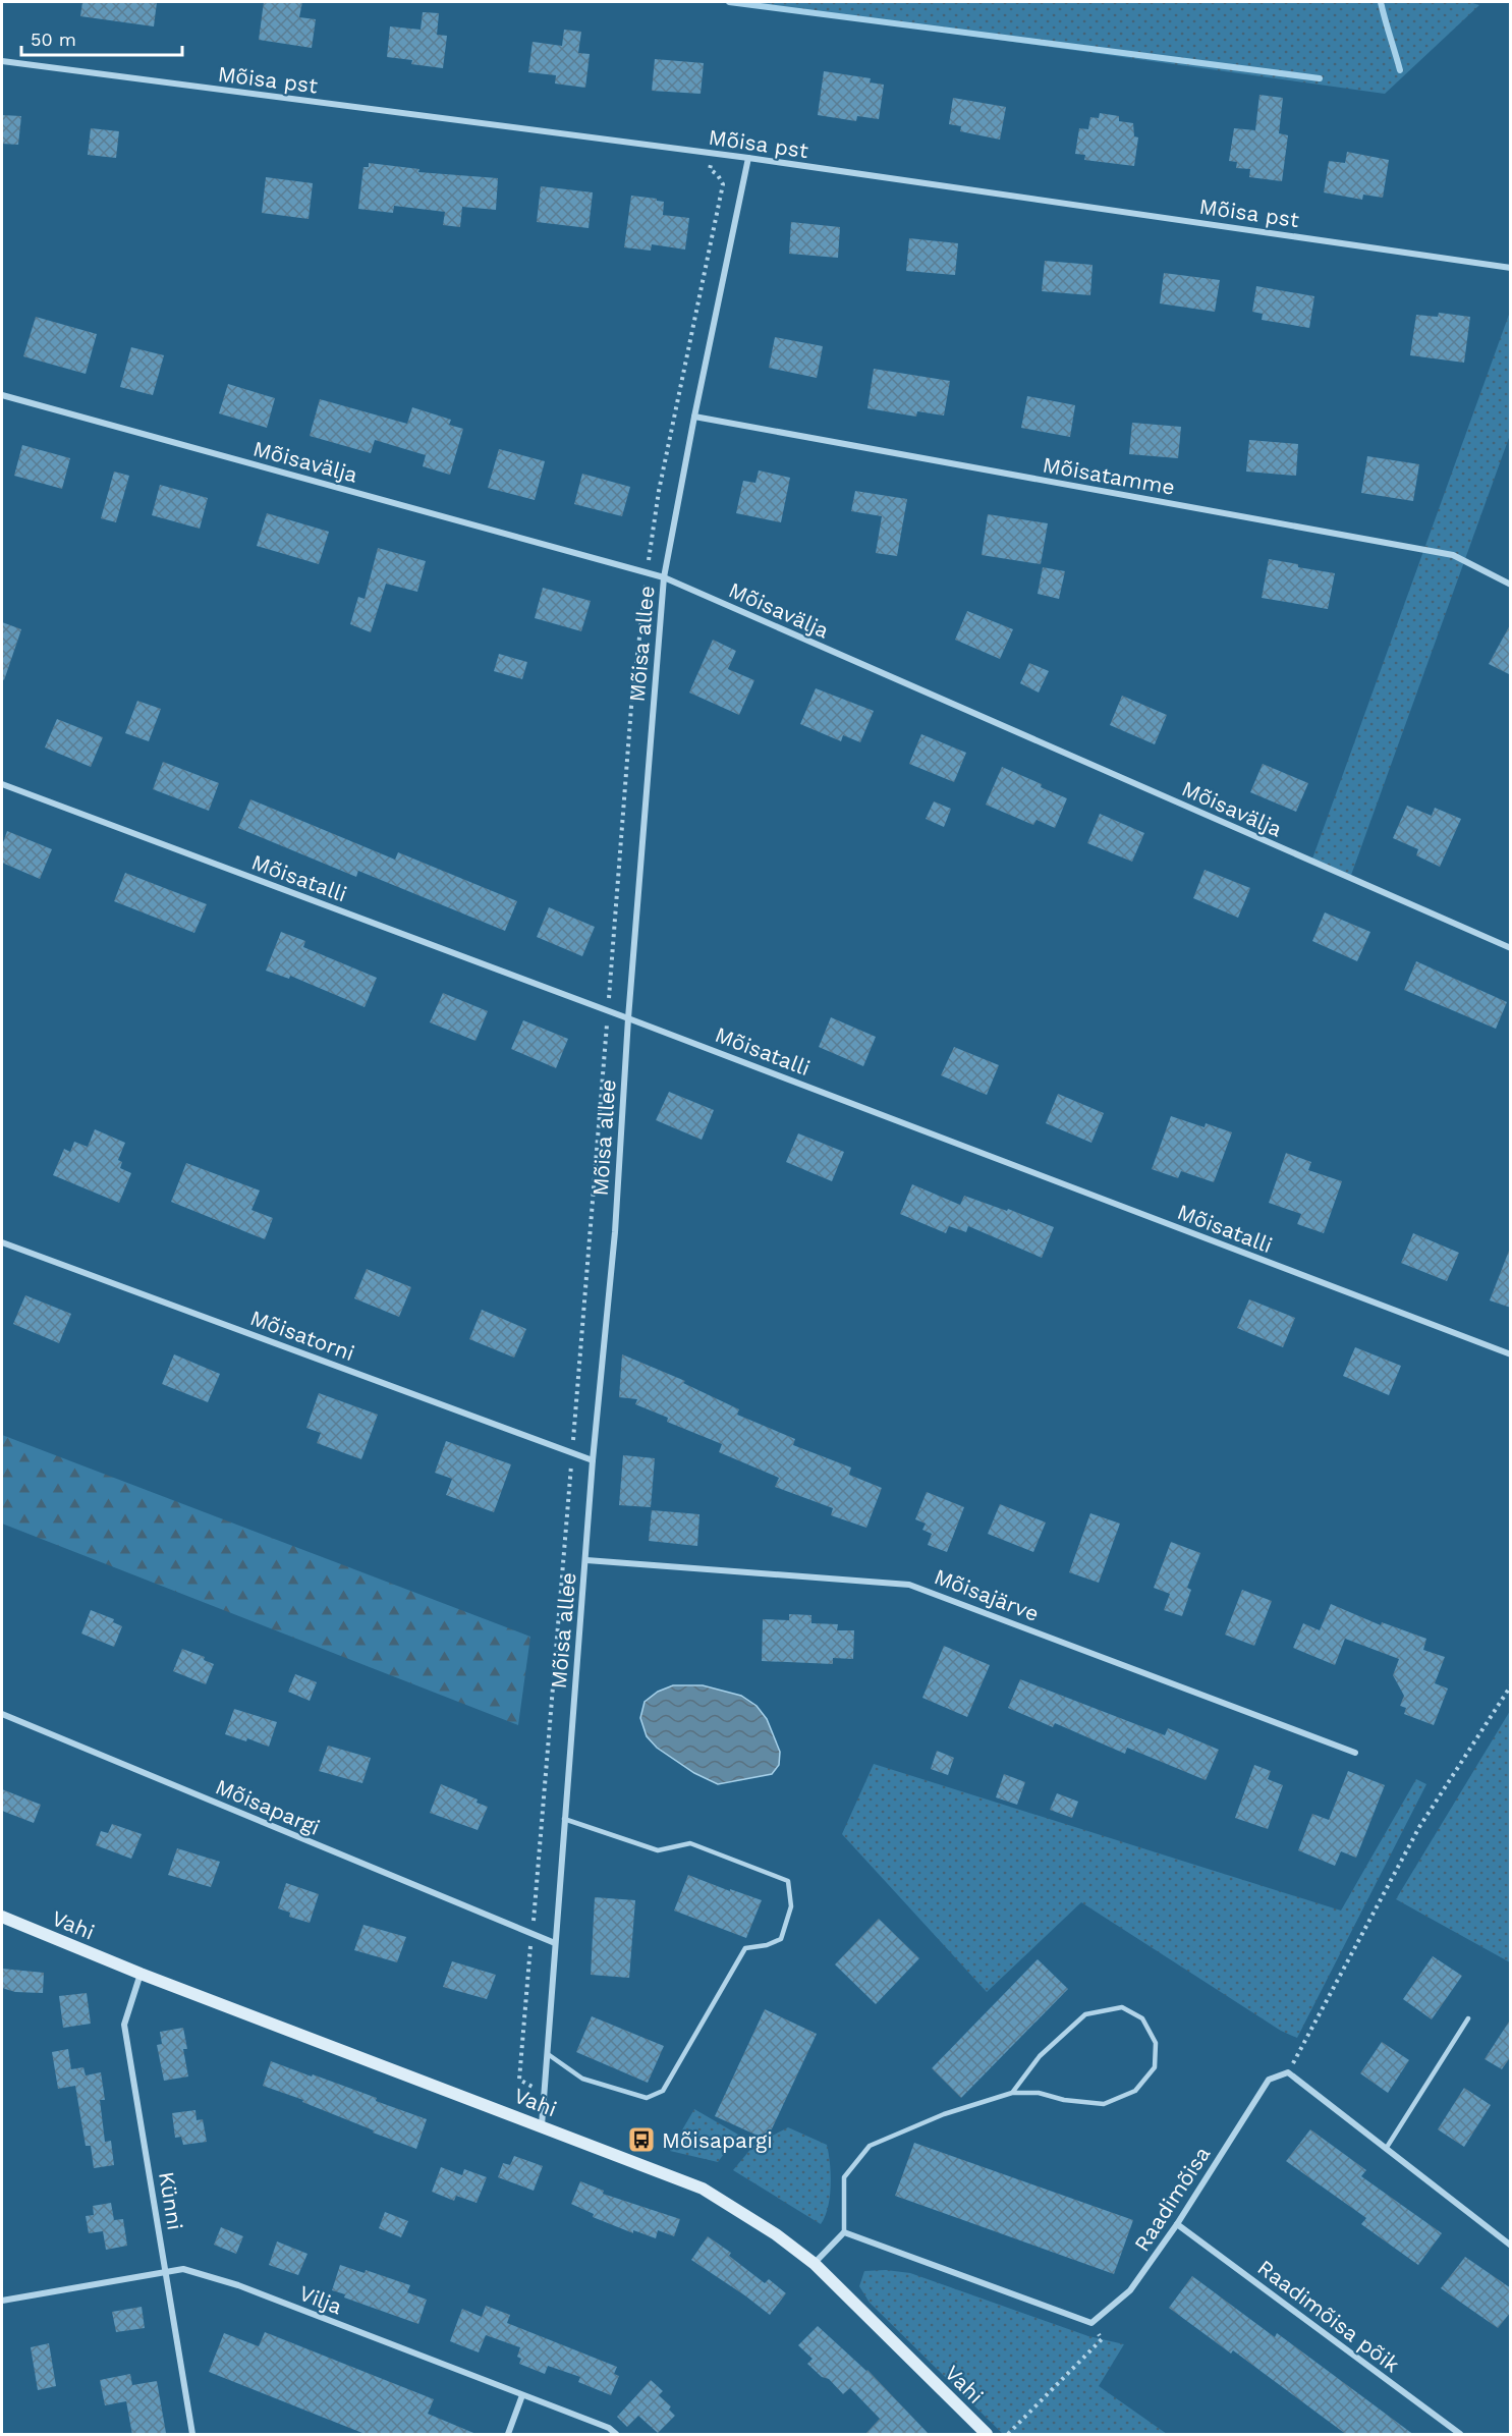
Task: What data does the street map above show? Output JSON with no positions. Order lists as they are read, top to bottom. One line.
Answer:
{"streets":{"street":["Mõisa pst","Mõisavälja","Mõisatamme","Mõisa allee","Mõisatalli","Mõisatorni","Mõisajärve","Mõisapargi","Vahi","Raadimõisa","Künni","Vilja","Raadimõisa põik"]},"crossings":[["Mõisa pst","Mõisa allee"],["Mõisavälja","Mõisa allee"],["Mõisatamme","Mõisa allee"],["Mõisa allee","Mõisatalli"],["Mõisa allee","Mõisatorni"],["Mõisa allee","Mõisajärve"],["Mõisa allee","Mõisapargi"],["Mõisa allee","Vahi"],["Vahi","Künni"],["Raadimõisa","Raadimõisa põik"],["Künni","Vilja"]],"places":{"bus stop":["Mõisapargi"]},"scale_bar":"50 m"}
